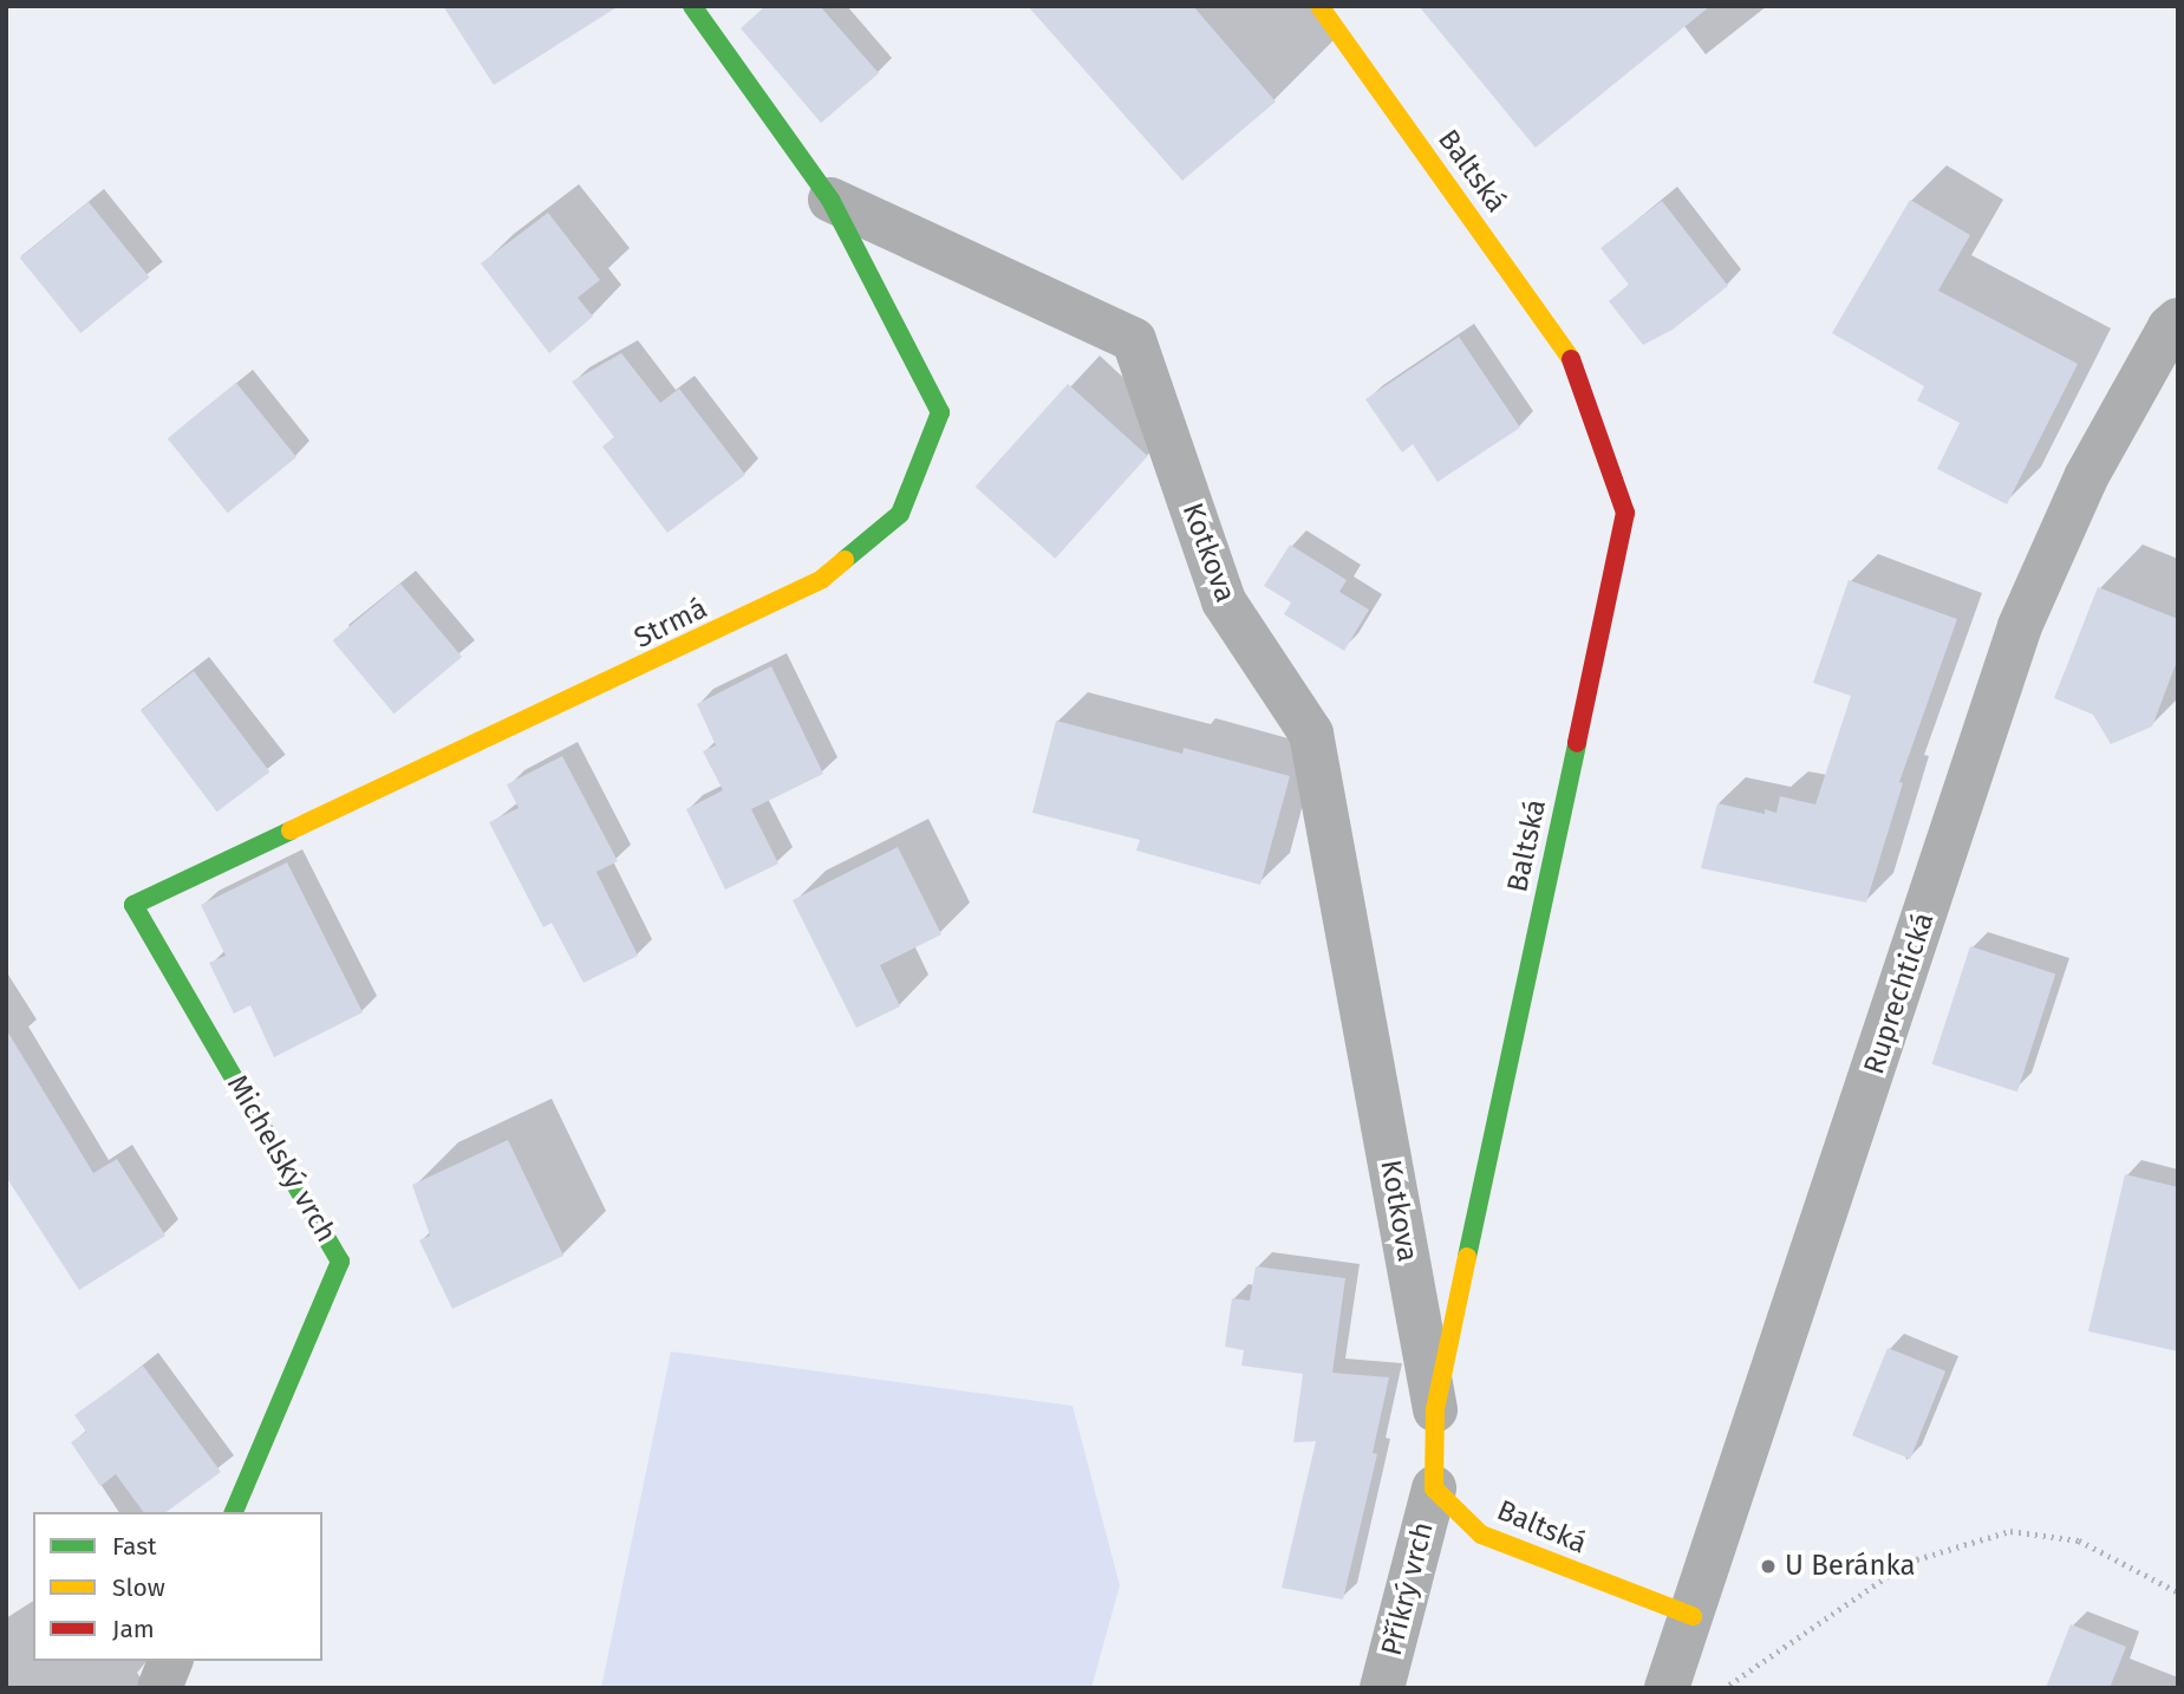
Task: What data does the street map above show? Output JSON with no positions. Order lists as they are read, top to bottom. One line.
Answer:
{"streets":{"street":["Baltská","Kotkova","Strmá","Ruprechtická","Michelský vrch","Příkrý vrch"]},"crossings":[["Baltská","Kotkova"],["Baltská","Ruprechtická"],["Baltská","Příkrý vrch"],["Kotkova","Strmá"],["Strmá","Michelský vrch"]],"places":["U Beránka"],"legend":["Fast","Slow","Jam"]}
